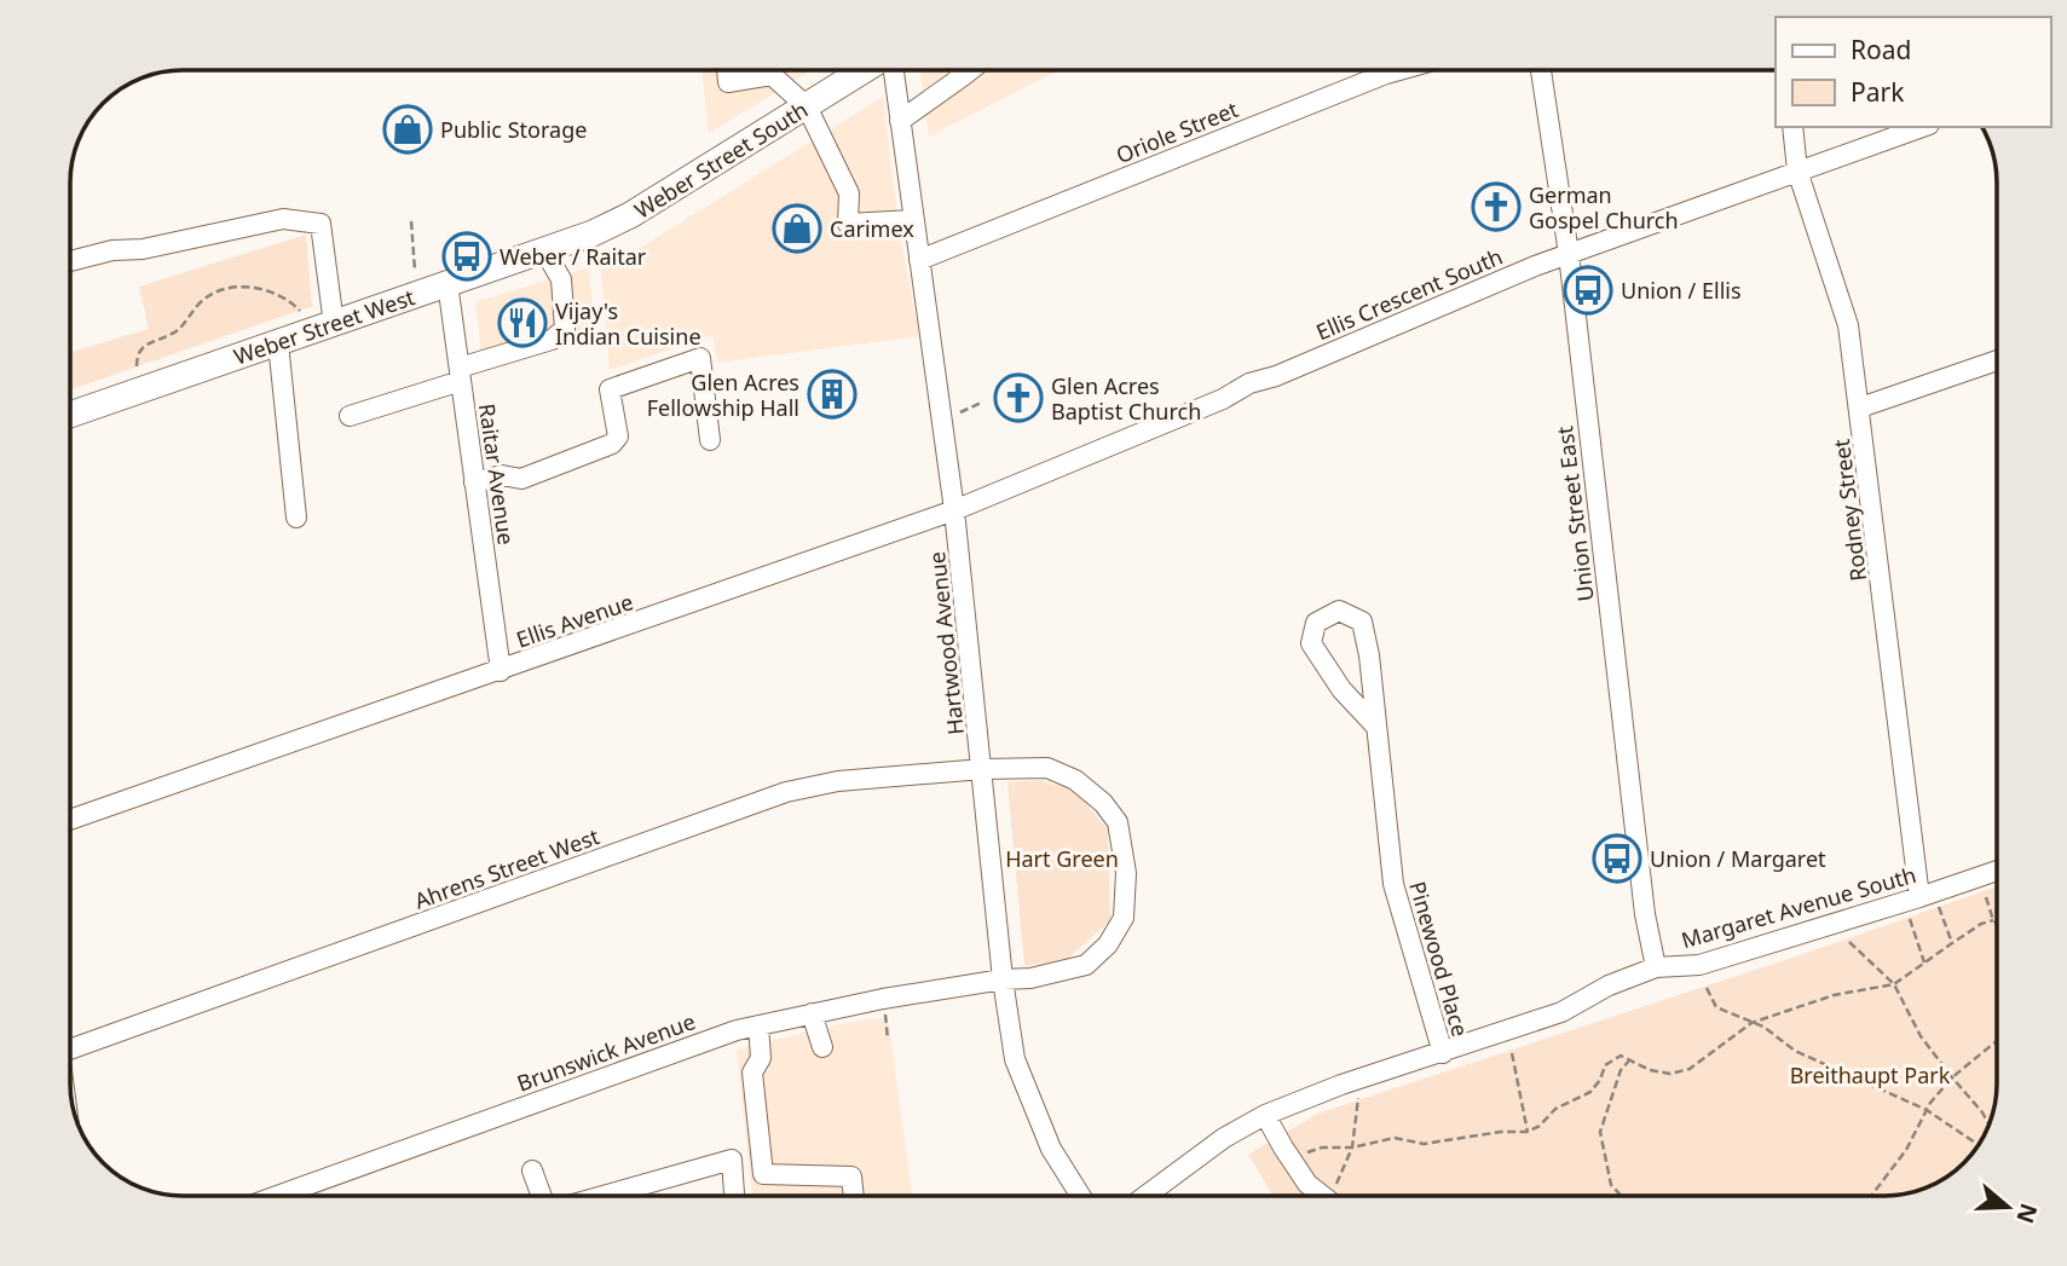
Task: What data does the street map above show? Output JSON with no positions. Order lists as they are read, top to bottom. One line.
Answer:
{"streets":{"main road":["Weber Street South","Weber Street West"],"street":["Oriole Street","Ellis Crescent South","Raitar Avenue","Rodney Street","Union Street East","Ellis Avenue","Hartwood Avenue","Ahrens Street West","Margaret Avenue South","Pinewood Place","Brunswick Avenue"]},"crossings":[["Oriole Street","Hartwood Avenue"],["Weber Street South","Weber Street West"],["Ellis Crescent South","Rodney Street"],["Ellis Crescent South","Union Street East"],["Ellis Crescent South","Ellis Avenue"],["Weber Street West","Raitar Avenue"],["Raitar Avenue","Ellis Avenue"],["Rodney Street","Margaret Avenue South"],["Union Street East","Margaret Avenue South"],["Ellis Avenue","Hartwood Avenue"],["Hartwood Avenue","Ahrens Street West"],["Hartwood Avenue","Brunswick Avenue"],["Ahrens Street West","Brunswick Avenue"],["Margaret Avenue South","Pinewood Place"]],"parks":["Hart Green","Breithaupt Park"],"places":{"shop":["Public Storage","Carimex"],"church":["German Gospel Church","Glen Acres Baptist Church"],"bus stop":["Weber / Raitar","Union / Ellis","Union / Margaret"],"restaurant":["Vijay's Indian Cuisine"],"building":["Glen Acres Fellowship Hall"]},"legend":["Road","Park"],"north":"right"}
